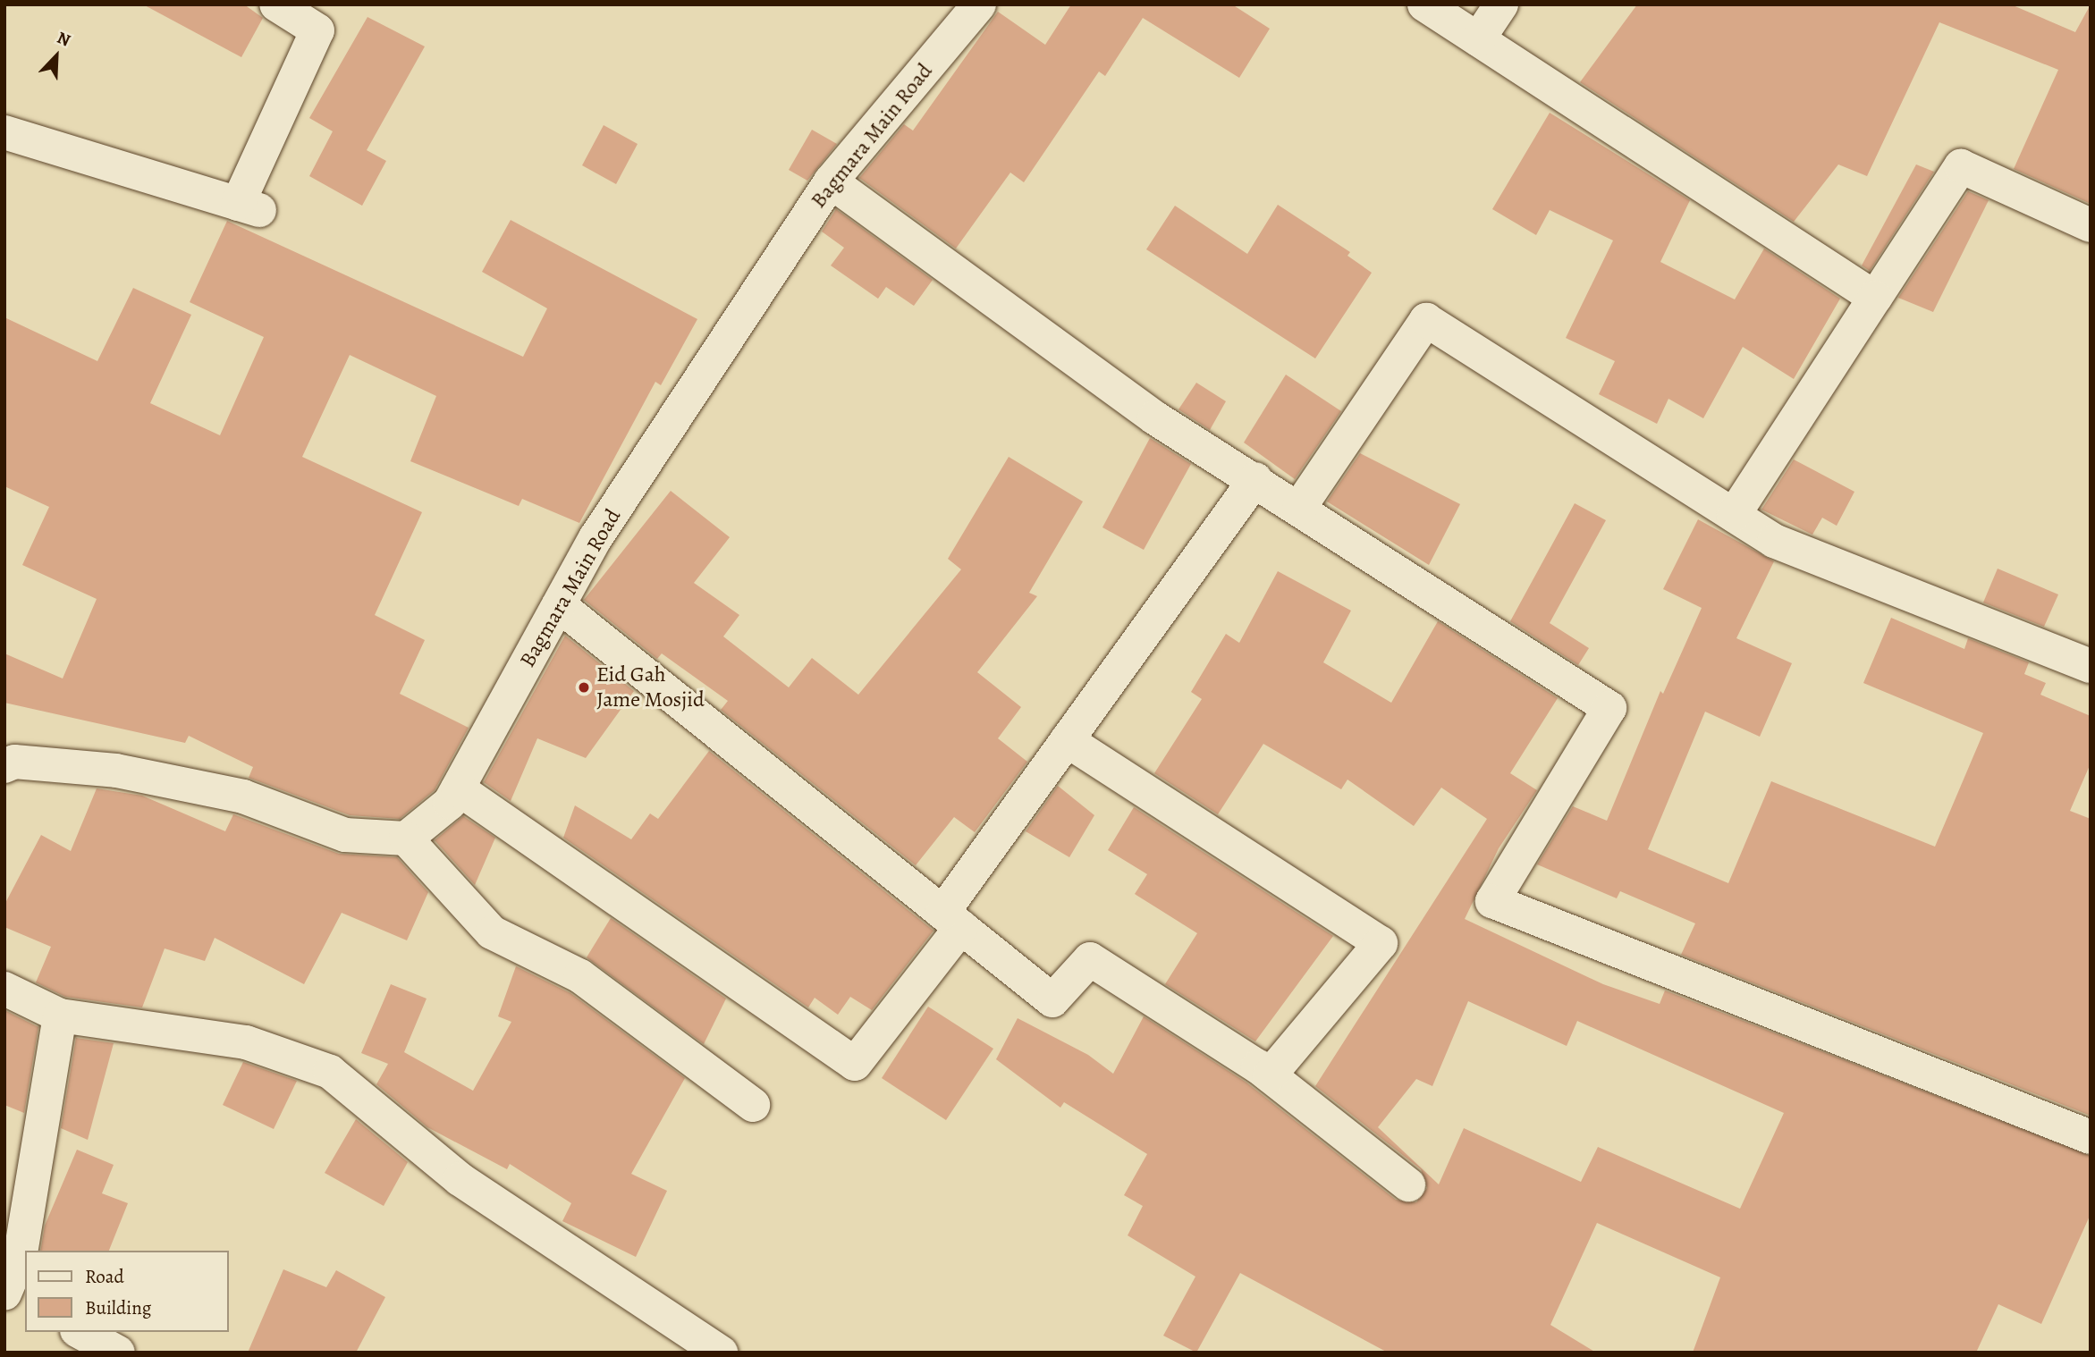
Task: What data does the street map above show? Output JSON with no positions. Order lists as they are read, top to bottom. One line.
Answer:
{"streets":{"street":["Bagmara Main Road"]},"places":["Eid Gah Jame Mosjid"],"legend":["Road","Building"],"north":"top right"}
